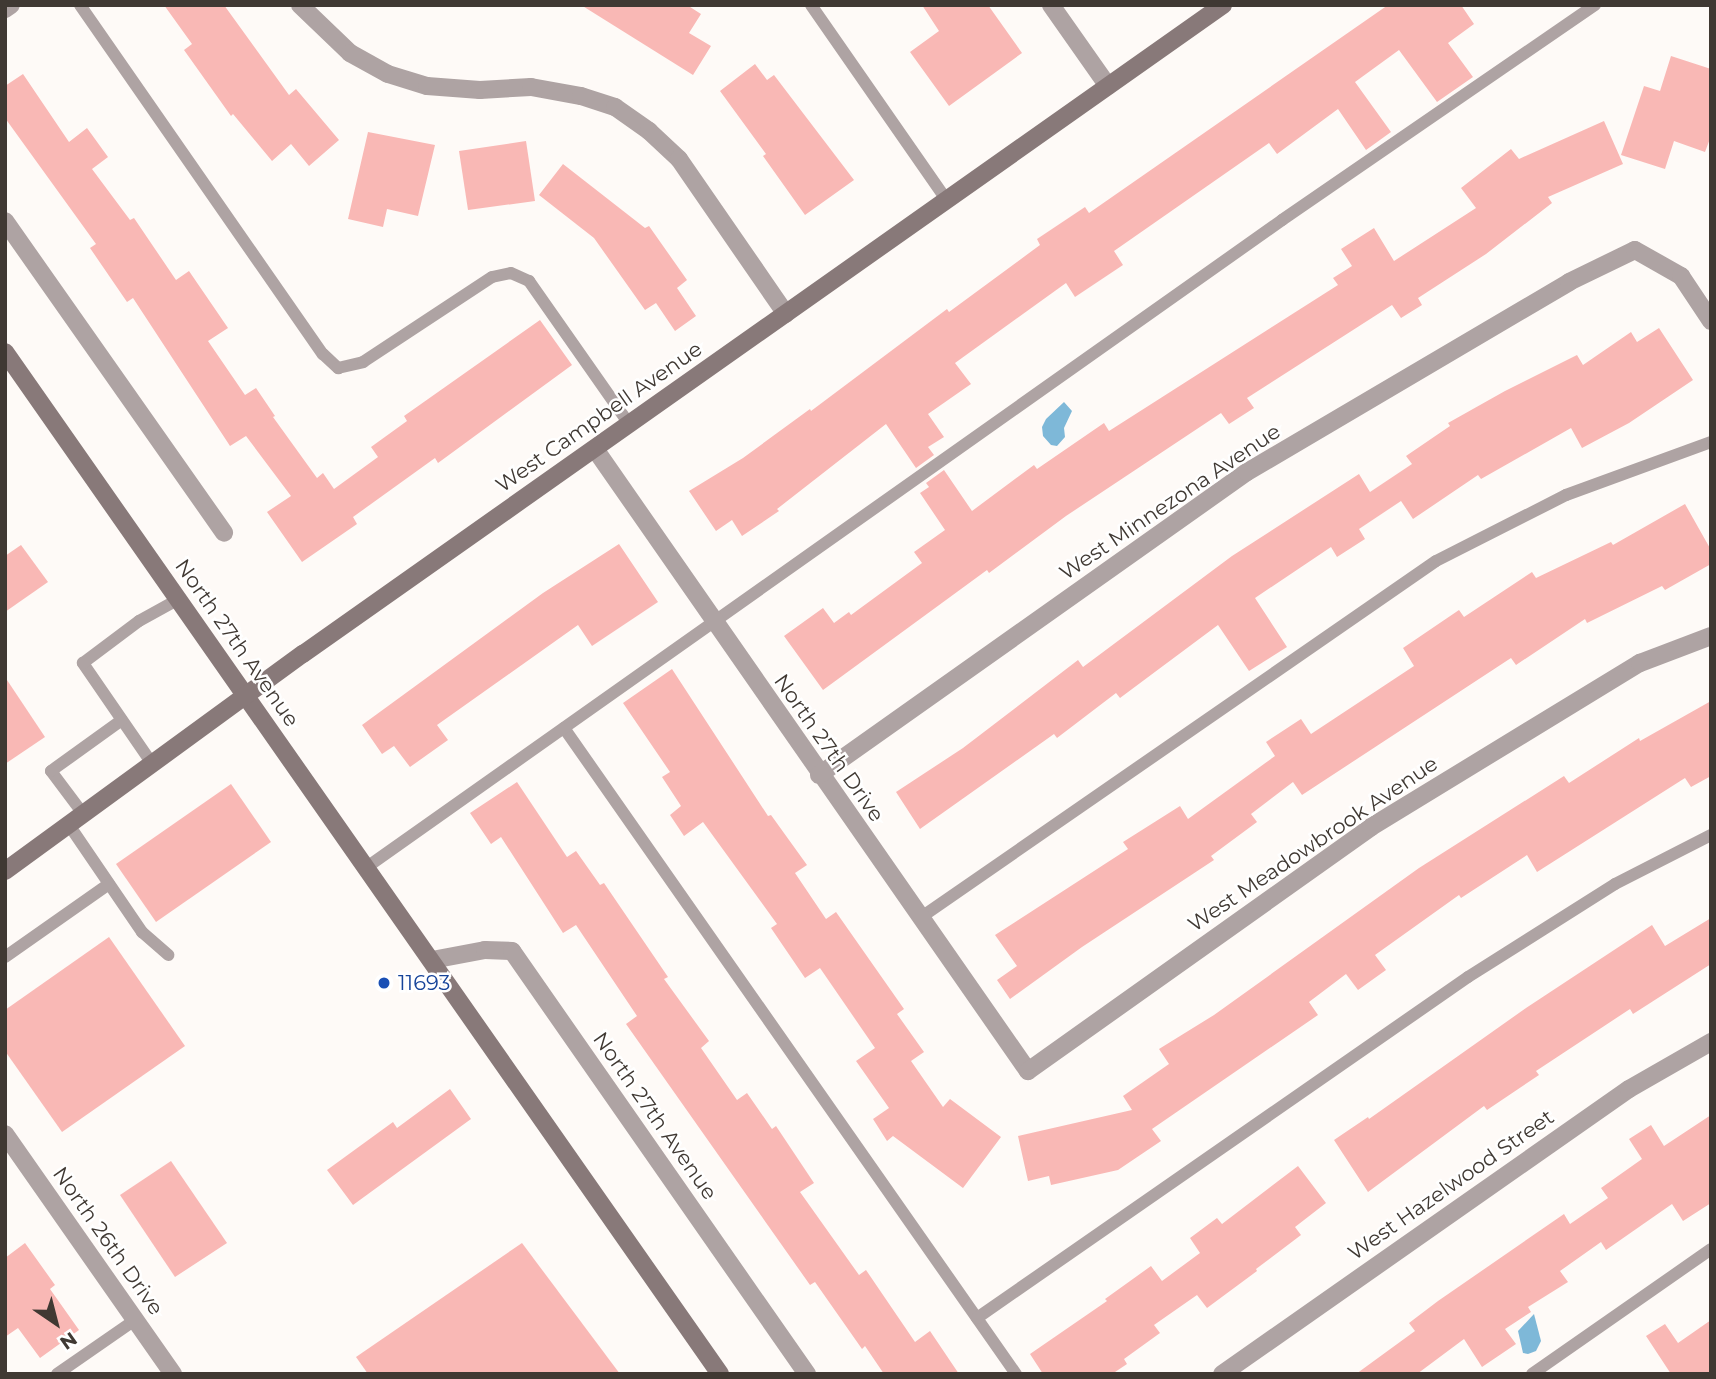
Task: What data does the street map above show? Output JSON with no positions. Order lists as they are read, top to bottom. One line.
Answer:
{"streets":{"street":["West Campbell Avenue","West Minnezona Avenue","North 27th Avenue","North 27th Drive","West Meadowbrook Avenue","West Hazelwood Street","North 26th Drive"]},"crossings":[["West Campbell Avenue","North 27th Avenue"],["West Campbell Avenue","North 27th Drive"],["West Minnezona Avenue","North 27th Drive"],["North 27th Drive","West Meadowbrook Avenue"]],"places":["11693"],"north":"bottom right"}
